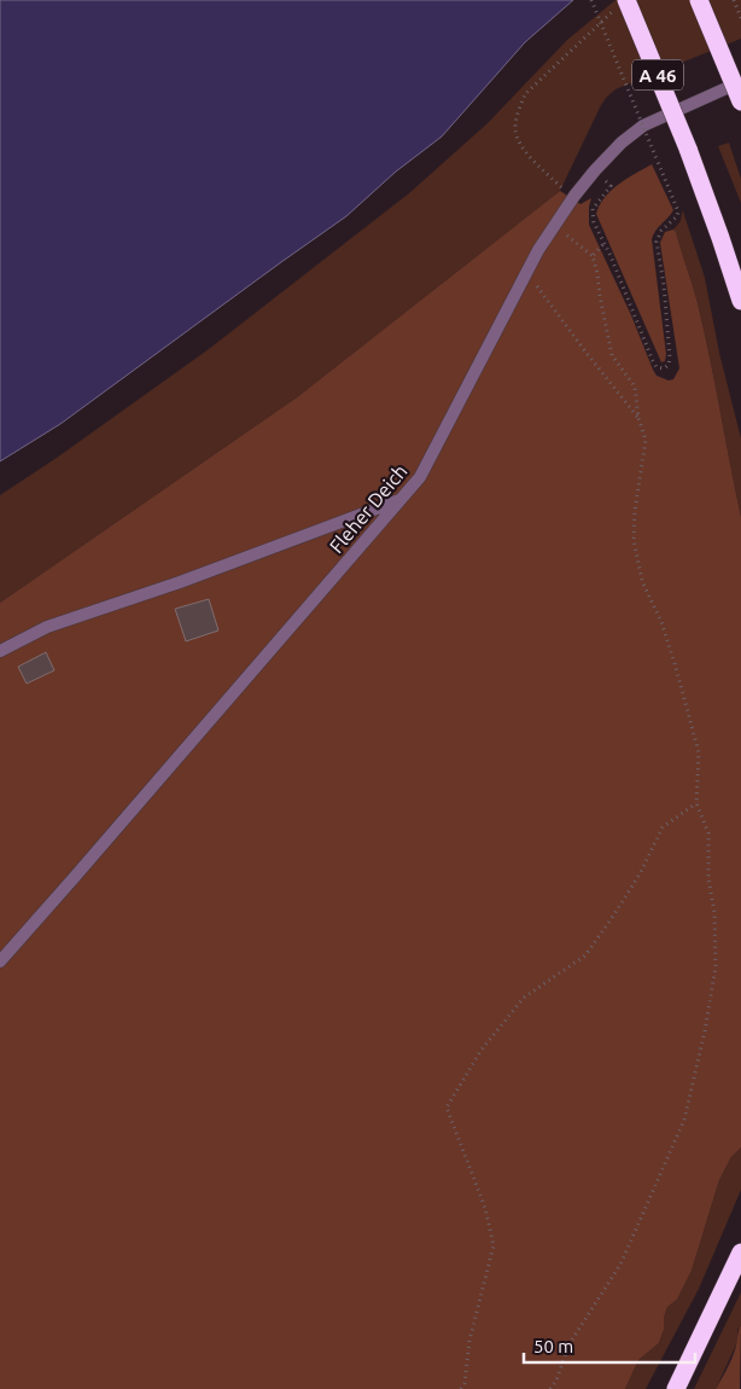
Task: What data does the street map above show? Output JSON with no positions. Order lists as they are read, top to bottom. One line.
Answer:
{"streets":{"highway":["A 46"],"lane":["Fleher Deich"]},"scale_bar":"50 m"}
